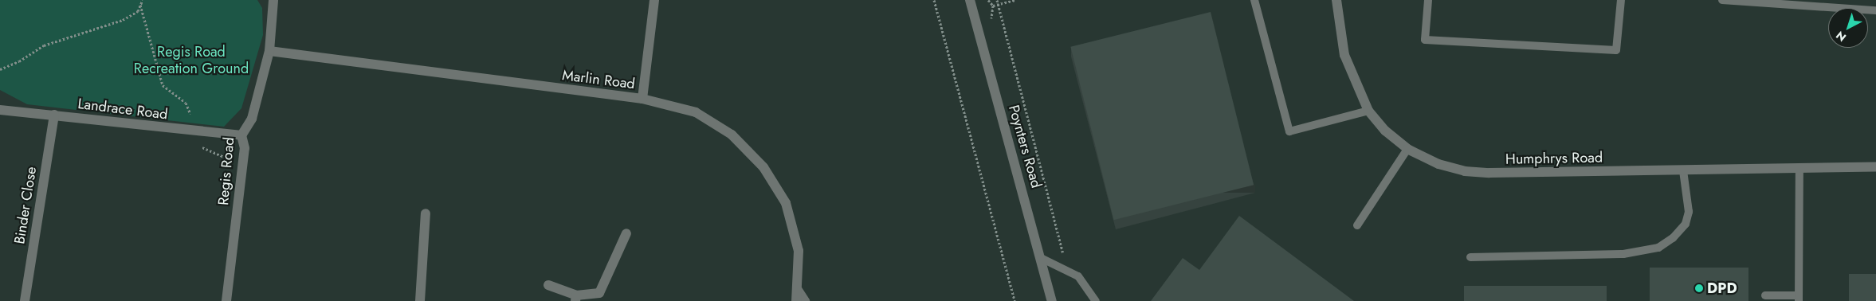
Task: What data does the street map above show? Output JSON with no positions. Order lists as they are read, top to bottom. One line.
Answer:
{"streets":{"street":["Marlin Road","Landrace Road","Poynters Road","Humphrys Road","Regis Road","Binder Close"]},"crossings":[["Marlin Road","Regis Road"],["Landrace Road","Regis Road"],["Landrace Road","Binder Close"]],"parks":["Regis Road Recreation Ground"],"places":["DPD"],"north":"bottom left"}
